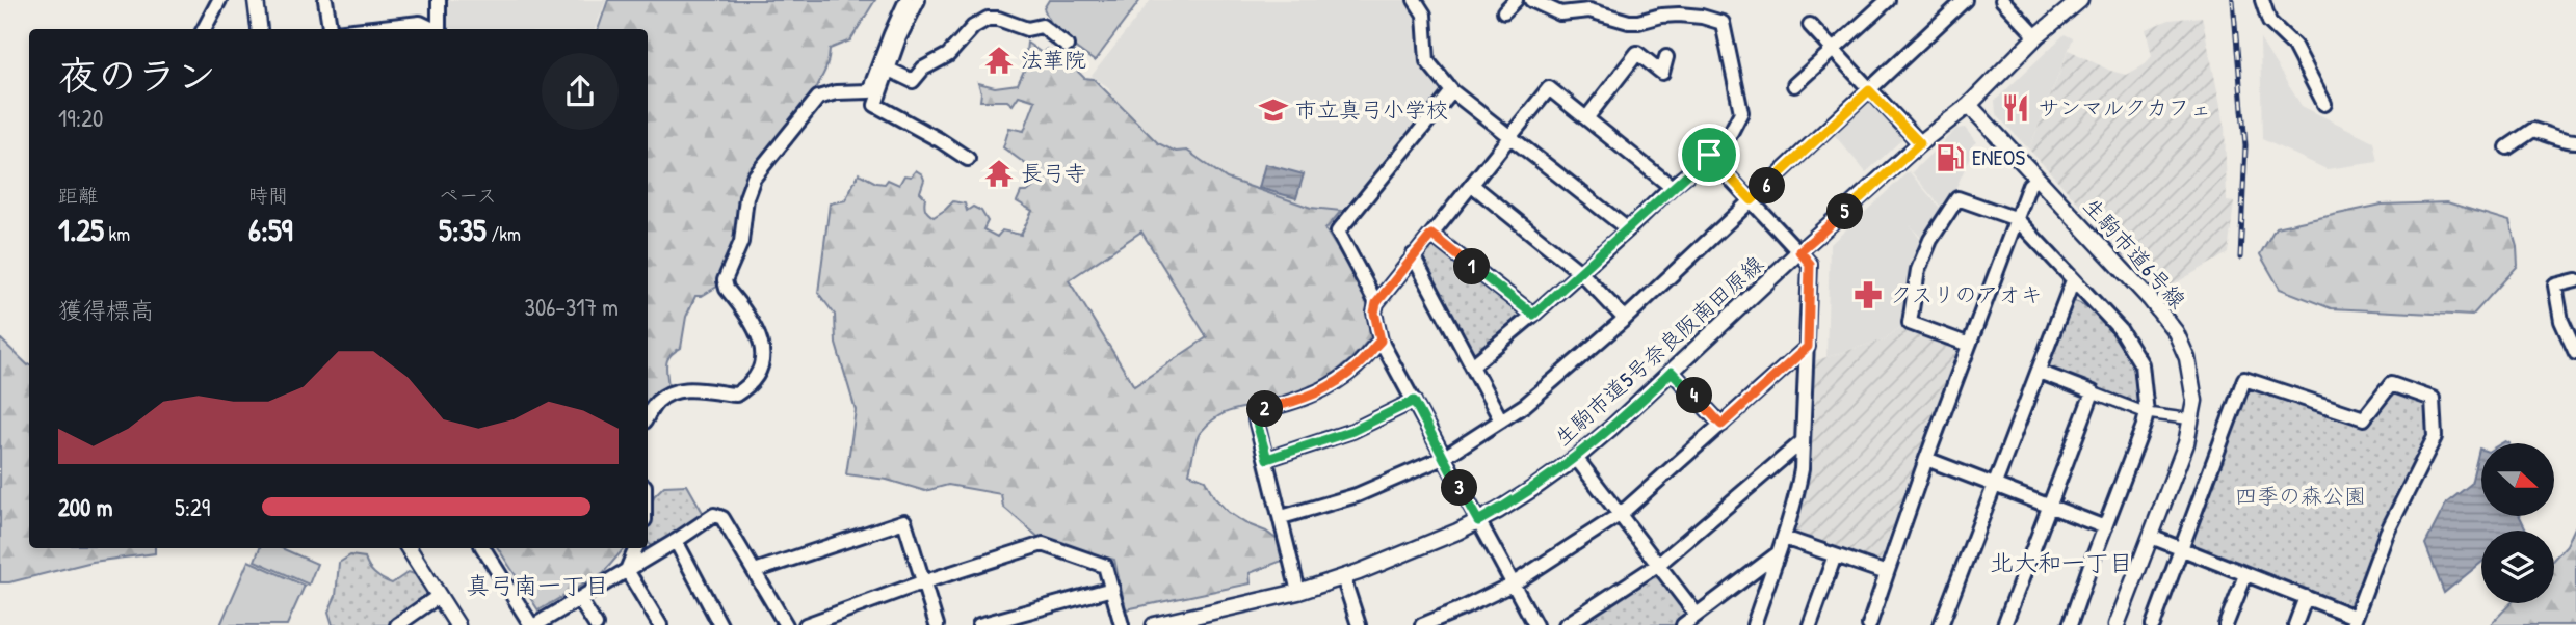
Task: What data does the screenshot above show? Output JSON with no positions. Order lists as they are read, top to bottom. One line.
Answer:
{"streets":{"street":["生駒市道6号線","生駒市道5号奈良阪南田原線"]},"crossings":[["生駒市道6号線","生駒市道5号奈良阪南田原線"]],"districts":["北大和一丁目","真弓南一丁目"],"parks":["四季の森公園"],"places":{"temple":["法華院","長弓寺"],"restaurant":["サンマルクカフェ"],"school or university":["市立真弓小学校"],"fuel station":["ENEOS"],"pharmacy":["クスリのアオキ"]},"north":"right","page":{"heading":["夜のラン","19:20"],"stats":[["距離","1.25 km"],["時間","6:59"],["ペース","5:35 /km"]],"pins":["6","5","1","4","2","3"],"chart":["獲得標高","306–317 m"],"list":[{"name":"200 m","note":"5:29"}]}}
